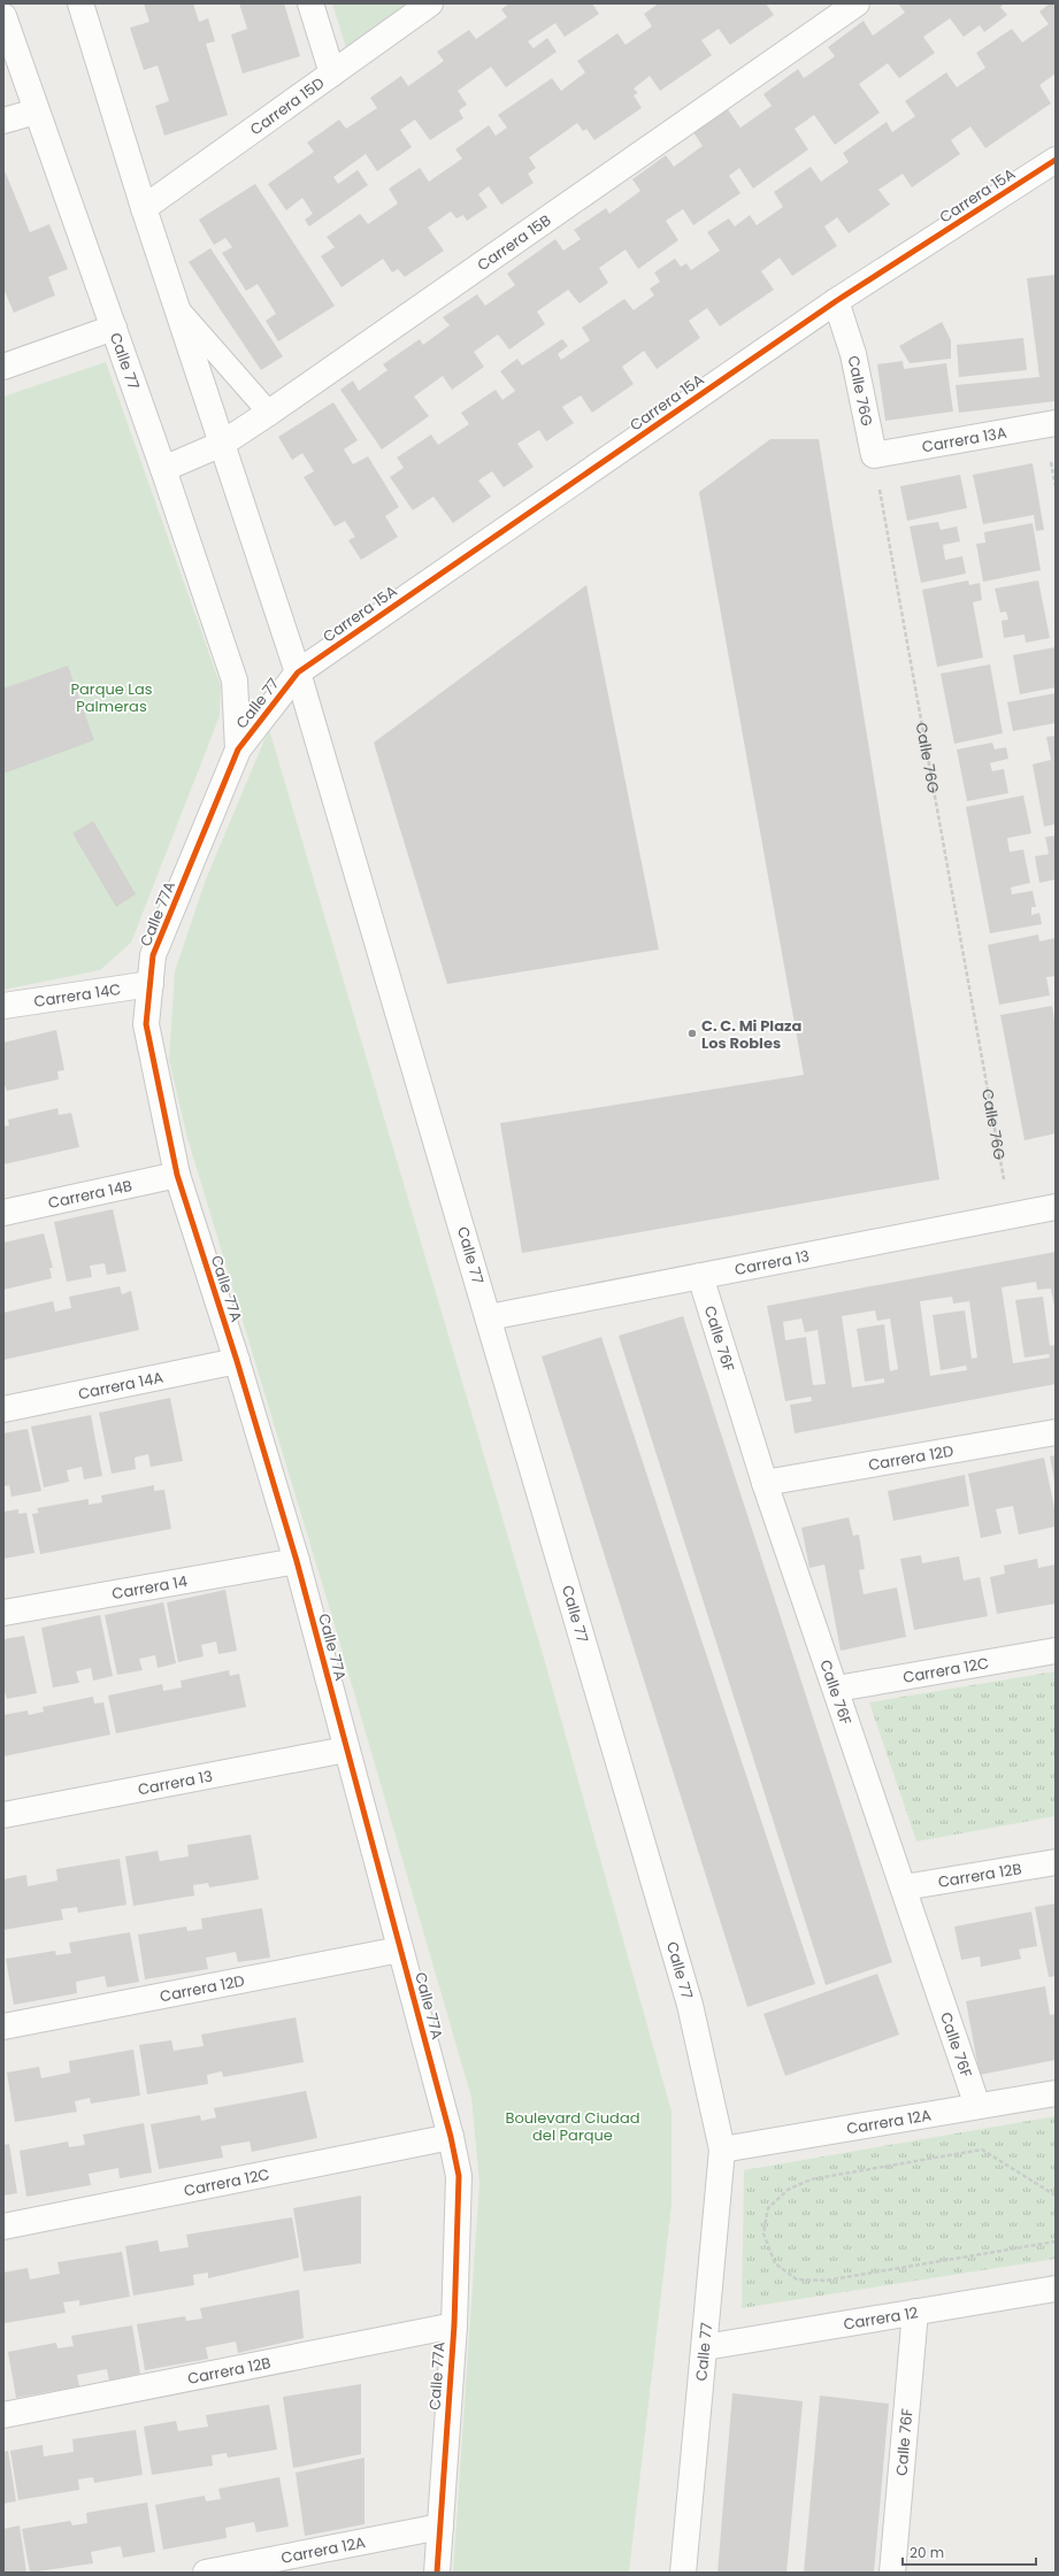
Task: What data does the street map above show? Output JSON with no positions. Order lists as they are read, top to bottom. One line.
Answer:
{"streets":{"street":["Carrera 15D","Carrera 15A","Carrera 15B","Calle 77","Calle 76G","Carrera 13A","Calle 77A","Carrera 14C","Carrera 14B","Carrera 13","Calle 76F","Carrera 14A","Carrera 12D","Carrera 14","Carrera 12C","Carrera 12B","Carrera 12A","Carrera 12"]},"crossings":[["Carrera 15D","Calle 77"],["Carrera 15A","Calle 77"],["Carrera 15A","Calle 76G"],["Carrera 15B","Calle 77"],["Calle 77","Calle 77A"],["Calle 77","Carrera 13"],["Calle 77","Carrera 12A"],["Calle 77","Carrera 12"],["Calle 76G","Carrera 13A"],["Calle 76G","Carrera 13"],["Calle 77A","Carrera 14C"],["Calle 77A","Carrera 14B"],["Calle 77A","Carrera 13"],["Calle 77A","Carrera 14A"],["Calle 77A","Carrera 12D"],["Calle 77A","Carrera 14"],["Calle 77A","Carrera 12C"],["Calle 77A","Carrera 12B"],["Calle 77A","Carrera 12A"],["Carrera 13","Calle 76F"],["Calle 76F","Carrera 12D"],["Calle 76F","Carrera 12C"],["Calle 76F","Carrera 12B"],["Calle 76F","Carrera 12A"],["Calle 76F","Carrera 12"]],"parks":["Parque Las Palmeras","Boulevard Ciudad del Parque"],"places":["C. C. Mi Plaza Los Robles"],"scale_bar":"20 m"}
